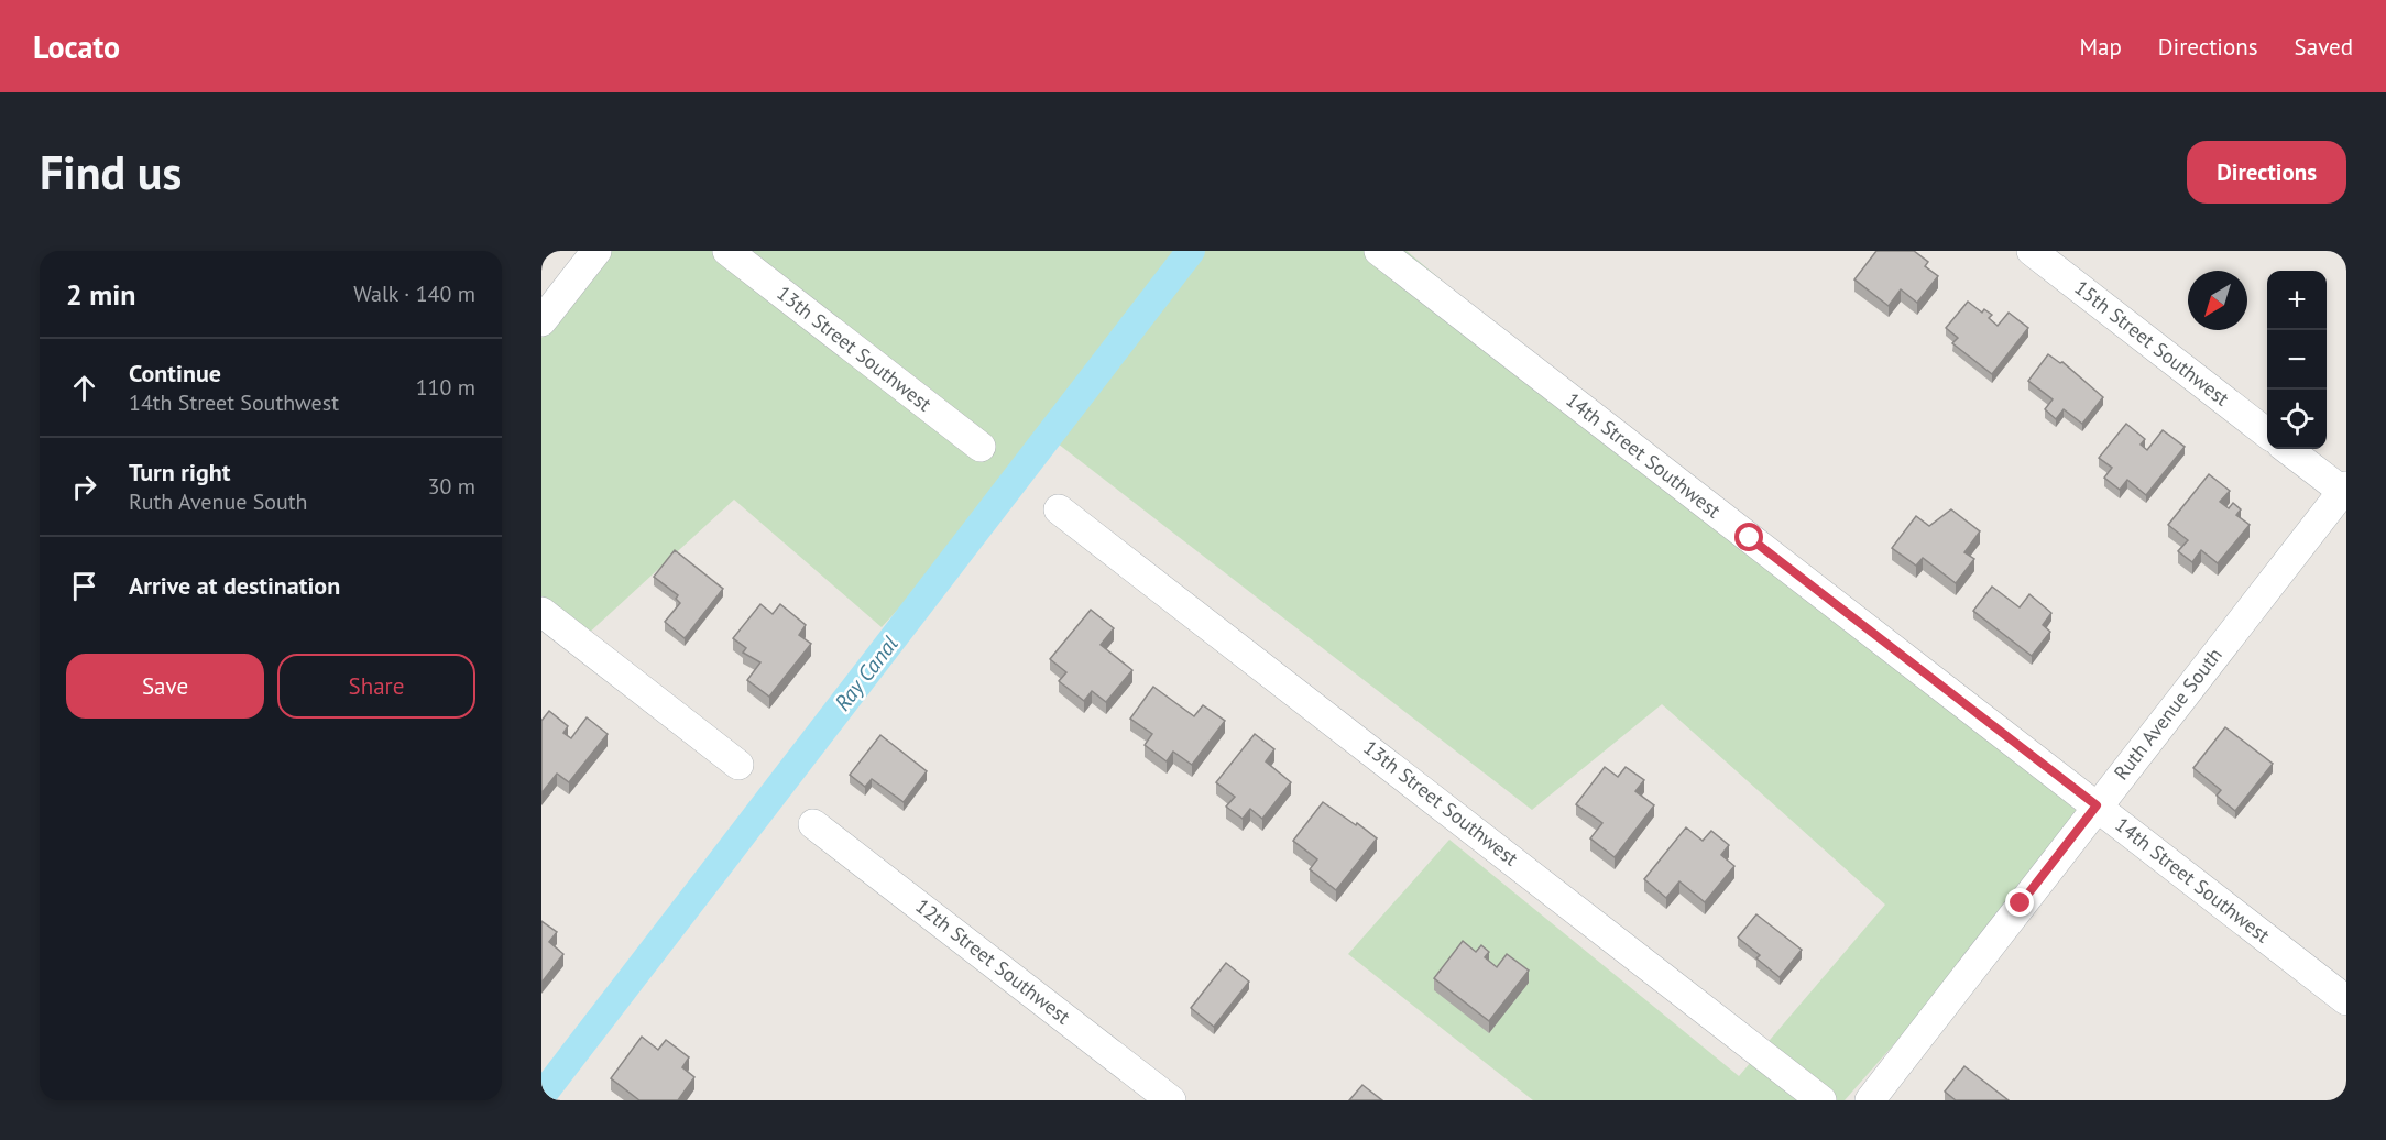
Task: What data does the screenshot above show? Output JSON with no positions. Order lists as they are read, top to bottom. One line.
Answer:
{"streets":{"street":["15th Street Southwest","13th Street Southwest","14th Street Southwest","Ruth Avenue South","12th Street Southwest"]},"crossings":[["14th Street Southwest","Ruth Avenue South"]],"water":["Ray Canal"],"north":"bottom left","page":{"header":"Locato","nav":["Map","Directions","Saved"],"buttons":["Directions",["Save","Share"]],"title":"Find us","heading":["2 min","Walk · 140 m"],"map_buttons":["+","−"],"list":[["Continue","14th Street Southwest","110 m"],["Turn right","Ruth Avenue South","30 m"],"Arrive at destination"]}}
